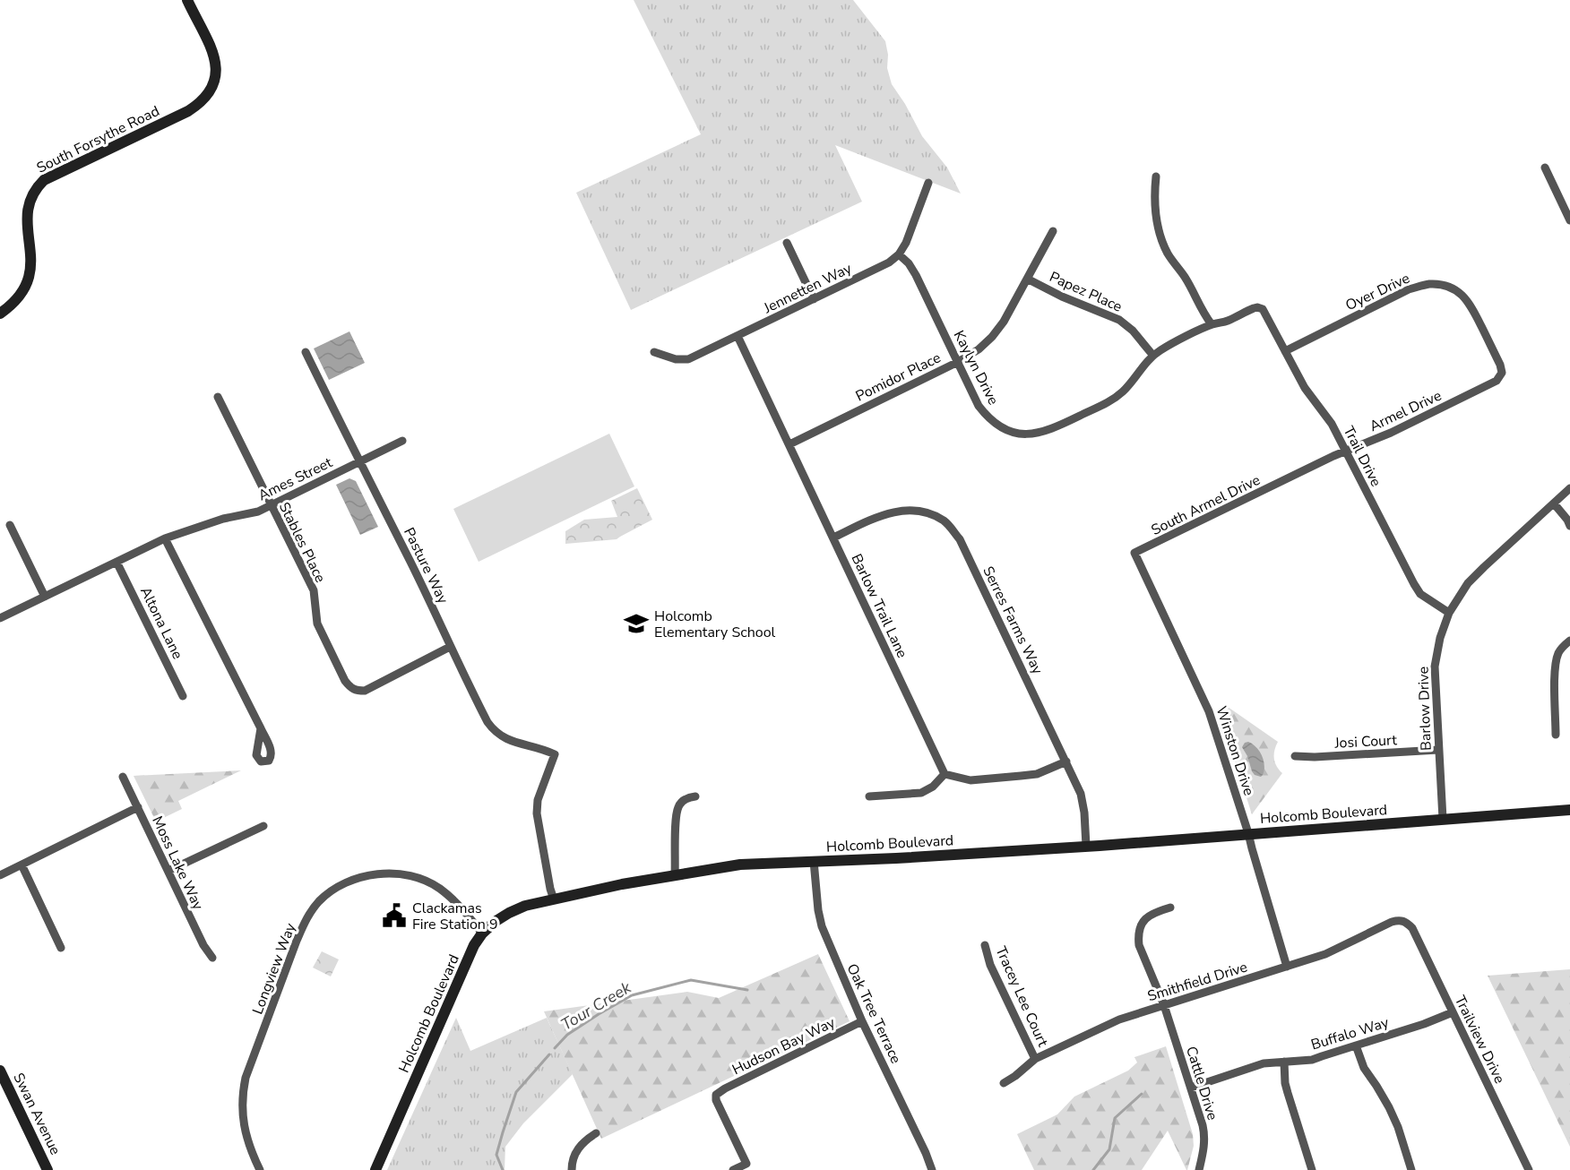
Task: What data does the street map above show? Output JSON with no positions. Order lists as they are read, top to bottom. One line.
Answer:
{"streets":{"street":["South Forsythe Road","Jennetten Way","Papez Place","Oyer Drive","Kaylyn Drive","Pomidor Place","Armel Drive","Trail Drive","Ames Street","South Armel Drive","Stables Place","Pasture Way","Barlow Trail Lane","Serres Farms Way","Altona Lane","Barlow Drive","Josi Court","Winston Drive","Holcomb Boulevard","Moss Lake Way","Longview Way","Smithfield Drive","Tracey Lee Court","Oak Tree Terrace","Buffalo Way","Trailview Drive","Hudson Bay Way","Cattle Drive","Swan Avenue"]},"crossings":[["Jennetten Way","Kaylyn Drive"],["Jennetten Way","Barlow Trail Lane"],["Papez Place","Kaylyn Drive"],["Papez Place","Pomidor Place"],["Oyer Drive","Armel Drive"],["Oyer Drive","Trail Drive"],["Kaylyn Drive","Pomidor Place"],["Kaylyn Drive","Trail Drive"],["Pomidor Place","Barlow Trail Lane"],["Armel Drive","Trail Drive"],["Armel Drive","South Armel Drive"],["Trail Drive","Barlow Drive"],["Ames Street","Stables Place"],["Ames Street","Pasture Way"],["Ames Street","Altona Lane"],["South Armel Drive","Winston Drive"],["Stables Place","Pasture Way"],["Pasture Way","Holcomb Boulevard"],["Barlow Trail Lane","Serres Farms Way"],["Serres Farms Way","Holcomb Boulevard"],["Barlow Drive","Josi Court"],["Barlow Drive","Holcomb Boulevard"],["Winston Drive","Holcomb Boulevard"],["Winston Drive","Smithfield Drive"],["Holcomb Boulevard","Longview Way"],["Holcomb Boulevard","Oak Tree Terrace"],["Smithfield Drive","Tracey Lee Court"],["Smithfield Drive","Trailview Drive"],["Smithfield Drive","Cattle Drive"],["Oak Tree Terrace","Hudson Bay Way"],["Buffalo Way","Trailview Drive"],["Buffalo Way","Cattle Drive"]],"water":["Tour Creek"],"places":{"school or university":["Holcomb Elementary School"],"public building":["Clackamas Fire Station 9"]}}
